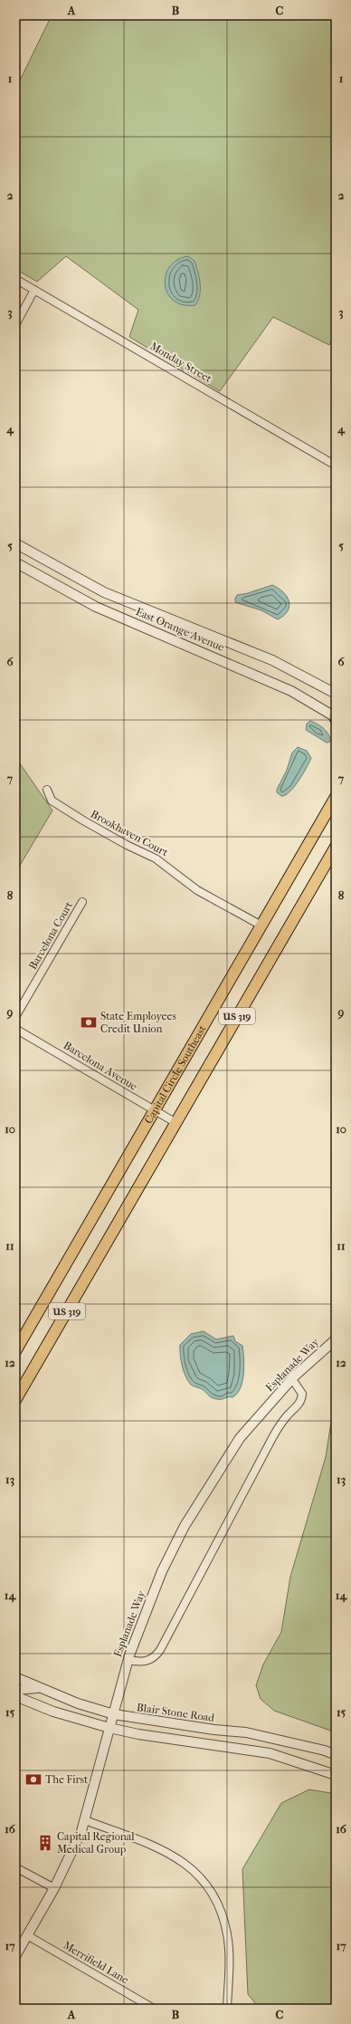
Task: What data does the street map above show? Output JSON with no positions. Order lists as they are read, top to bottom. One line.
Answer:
{"streets":{"main road":["US 319","Capital Circle Southeast"],"street":["Monday Street","East Orange Avenue","Brookhaven Court","Barcelona Court","Barcelona Avenue","Esplanade Way","Blair Stone Road","Merrifield Lane"]},"crossings":[["Brookhaven Court","Capital Circle Southeast"],["US 319","Barcelona Avenue"],["Barcelona Avenue","Capital Circle Southeast"],["Esplanade Way","Blair Stone Road"],["Esplanade Way","Merrifield Lane"]],"places":{"bank":["State Employees Credit Union","The First"],"building":["Capital Regional Medical Group"]},"grid":{"columns":["A","B","C"],"rows":["1","2","3","4","5","6","7","8","9","10","11","12","13","14","15","16","17"]}}
